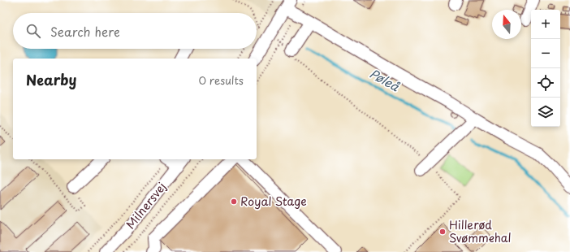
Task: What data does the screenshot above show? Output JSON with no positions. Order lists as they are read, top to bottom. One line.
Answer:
{"streets":{"street":["Milnersvej"]},"water":["Pøleå"],"places":["Royal Stage","Hillerød Svømmehal"],"north":"top","page":{"map_buttons":["+","−"],"search":"Search here","heading":["Nearby","0 results"]}}
